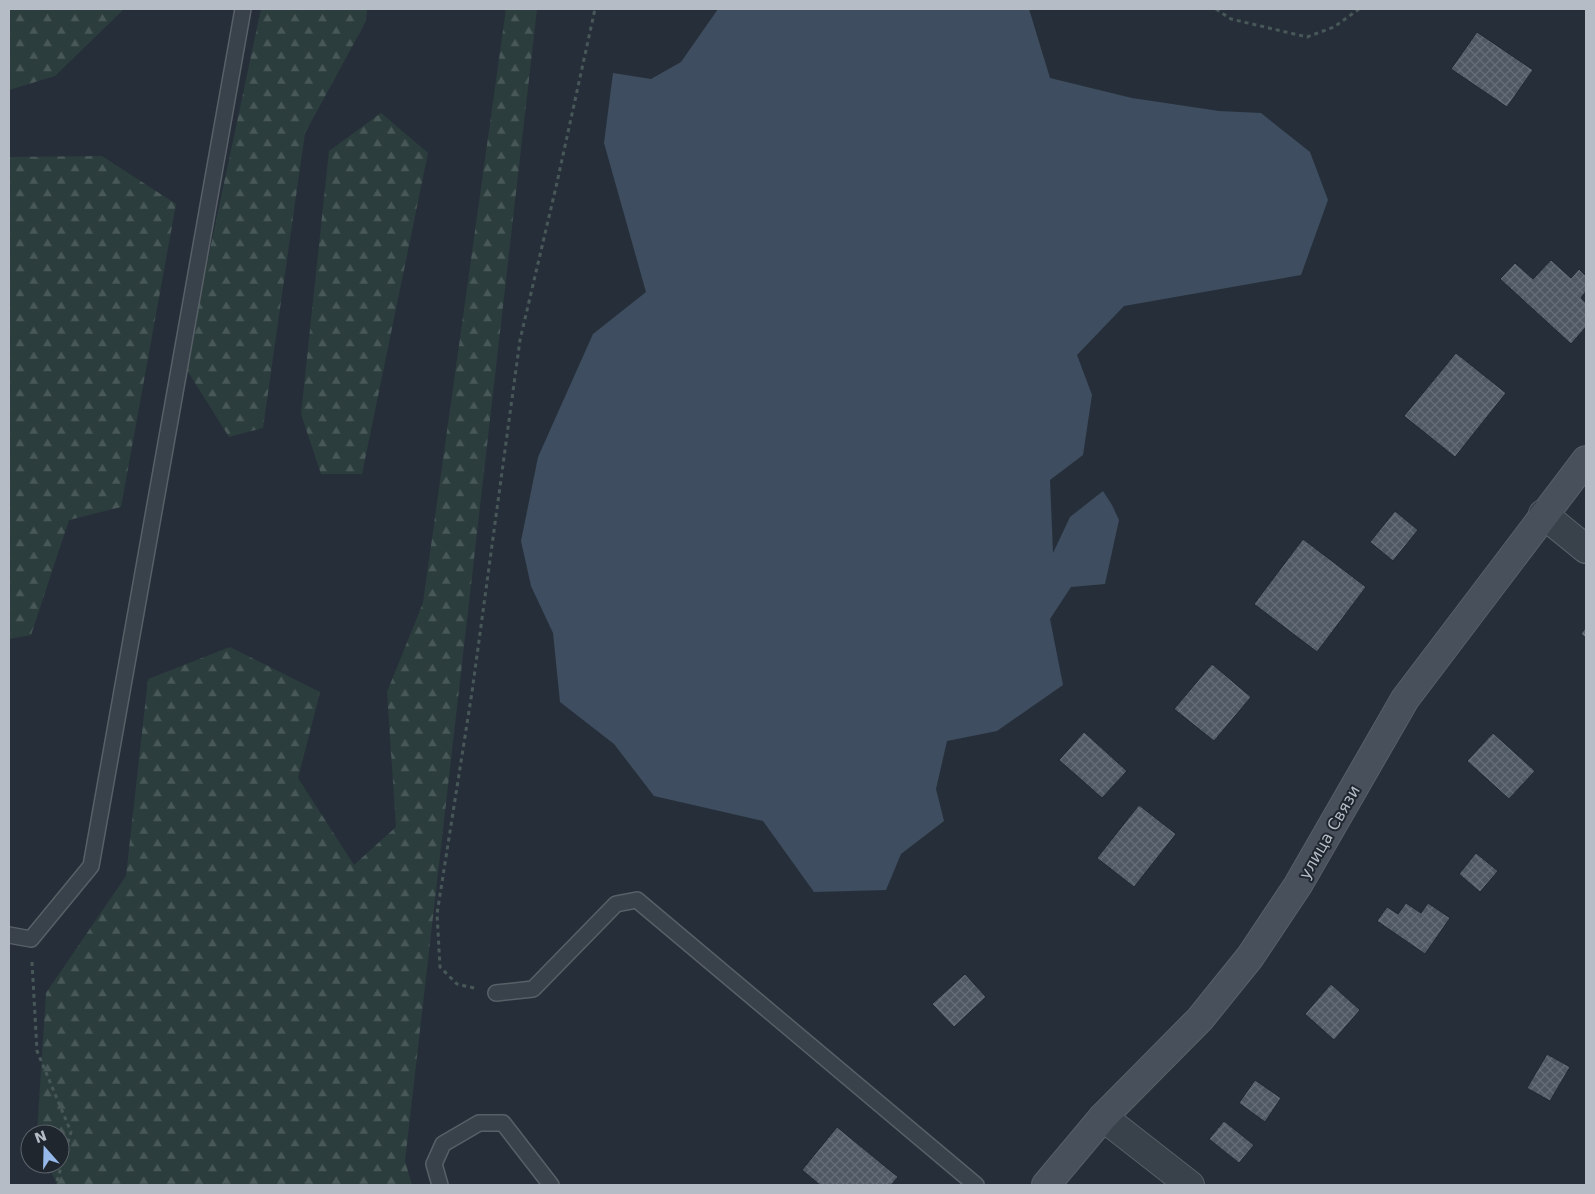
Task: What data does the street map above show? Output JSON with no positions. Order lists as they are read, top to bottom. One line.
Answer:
{"streets":{"main road":["улица Связи"]},"north":"top"}
